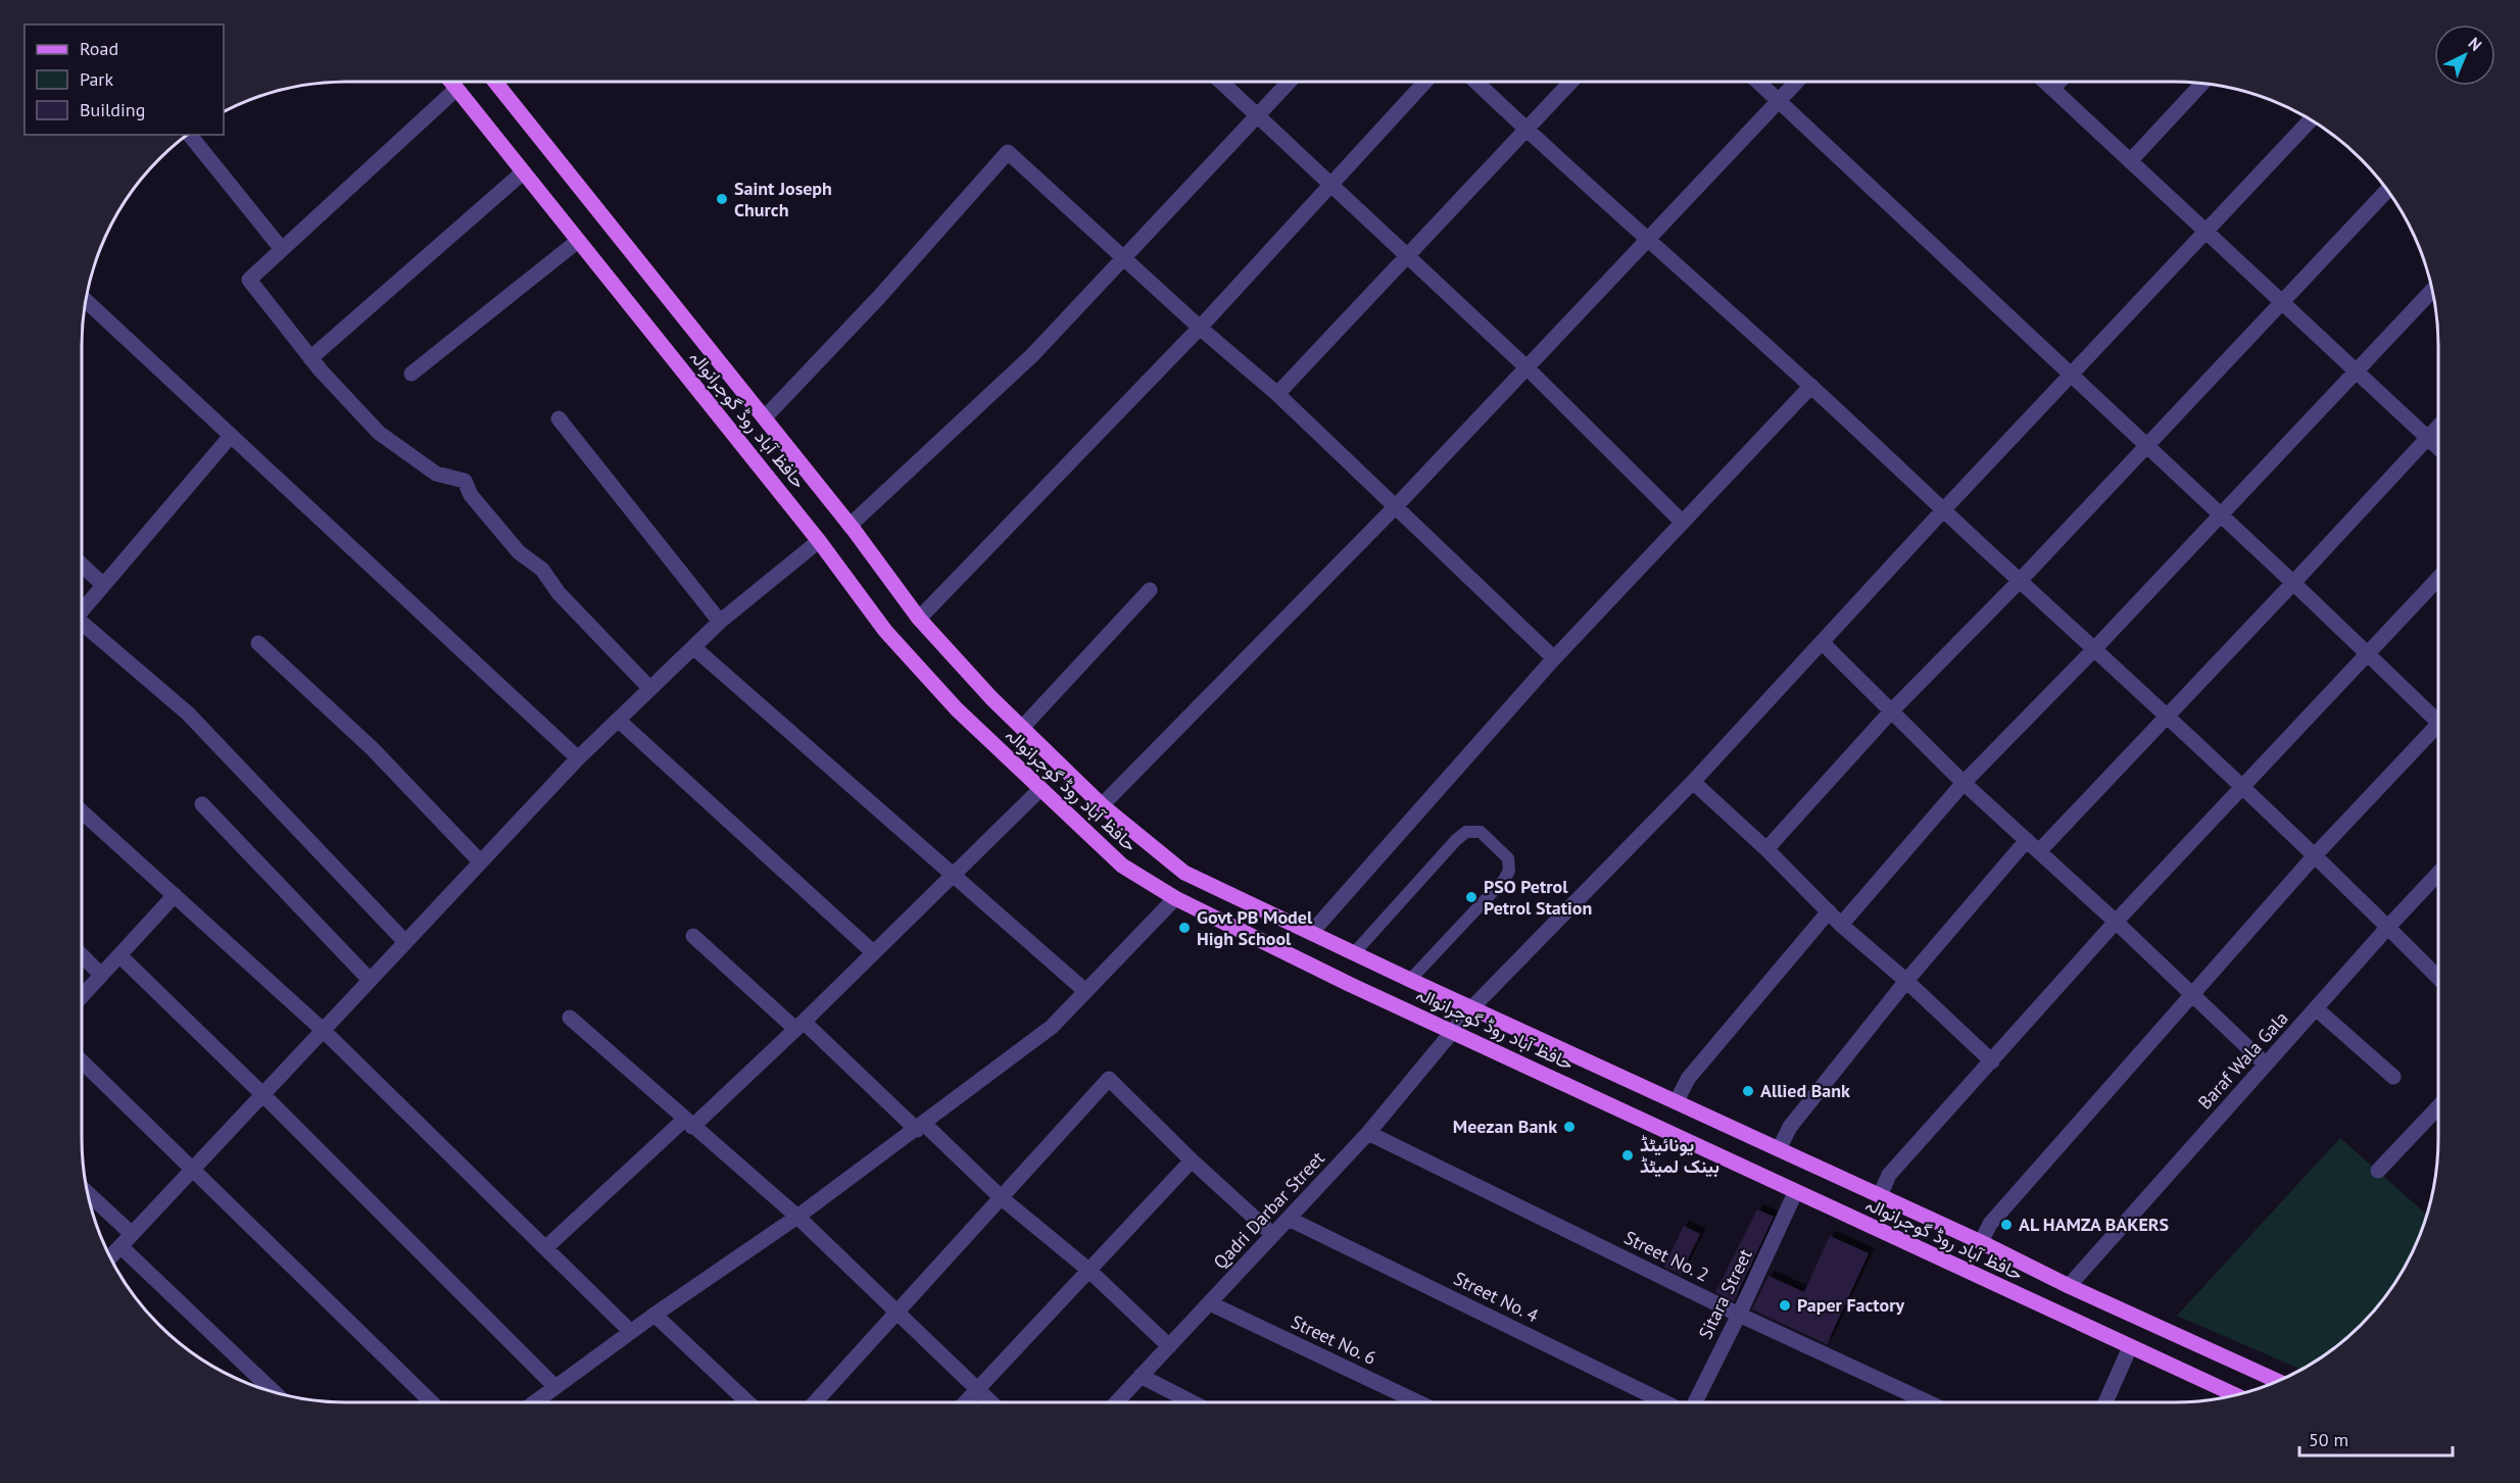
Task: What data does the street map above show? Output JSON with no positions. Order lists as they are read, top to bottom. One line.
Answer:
{"streets":{"main road":["حافظ آباد روڈ گوجرانوالہ"],"street":["Baraf Wala Gala","Qadri Darbar Street","Street No. 2","Sitara Street","Street No. 4","Street No. 6"]},"crossings":[["حافظ آباد روڈ گوجرانوالہ","Baraf Wala Gala"],["حافظ آباد روڈ گوجرانوالہ","Qadri Darbar Street"],["حافظ آباد روڈ گوجرانوالہ","Sitara Street"],["Qadri Darbar Street","Street No. 2"],["Qadri Darbar Street","Street No. 4"],["Qadri Darbar Street","Street No. 6"],["Street No. 2","Sitara Street"]],"places":["Saint Joseph Church","PSO Petrol Petrol Station","Govt PB Model High School","Allied Bank","Meezan Bank","یونائیٹڈ بینک لمیٹڈ","AL HAMZA BAKERS","Paper Factory"],"legend":["Road","Park","Building"],"scale_bar":"50 m","north":"top right"}
